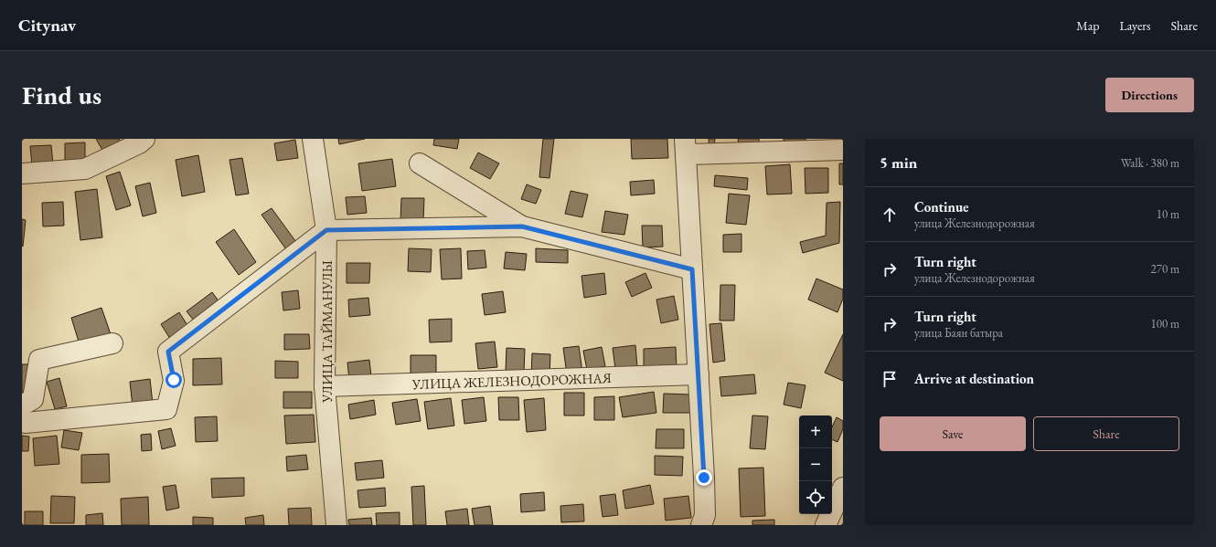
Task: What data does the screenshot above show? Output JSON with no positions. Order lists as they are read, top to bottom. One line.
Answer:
{"streets":{"street":["УЛИЦА ТАЙМАНУЛЫ","УЛИЦА ЖЕЛЕЗНОДОРОЖНАЯ"]},"crossings":[["УЛИЦА ТАЙМАНУЛЫ","УЛИЦА ЖЕЛЕЗНОДОРОЖНАЯ"]],"page":{"header":"Citynav","nav":["Map","Layers","Share"],"buttons":["Directions",["Save","Share"]],"title":"Find us","heading":["5 min","Walk · 380 m"],"list":[["Continue","улица Железнодорожная","10 m"],["Turn right","улица Железнодорожная","270 m"],["Turn right","улица Баян батыра","100 m"],"Arrive at destination"],"map_buttons":["+","−"]}}
